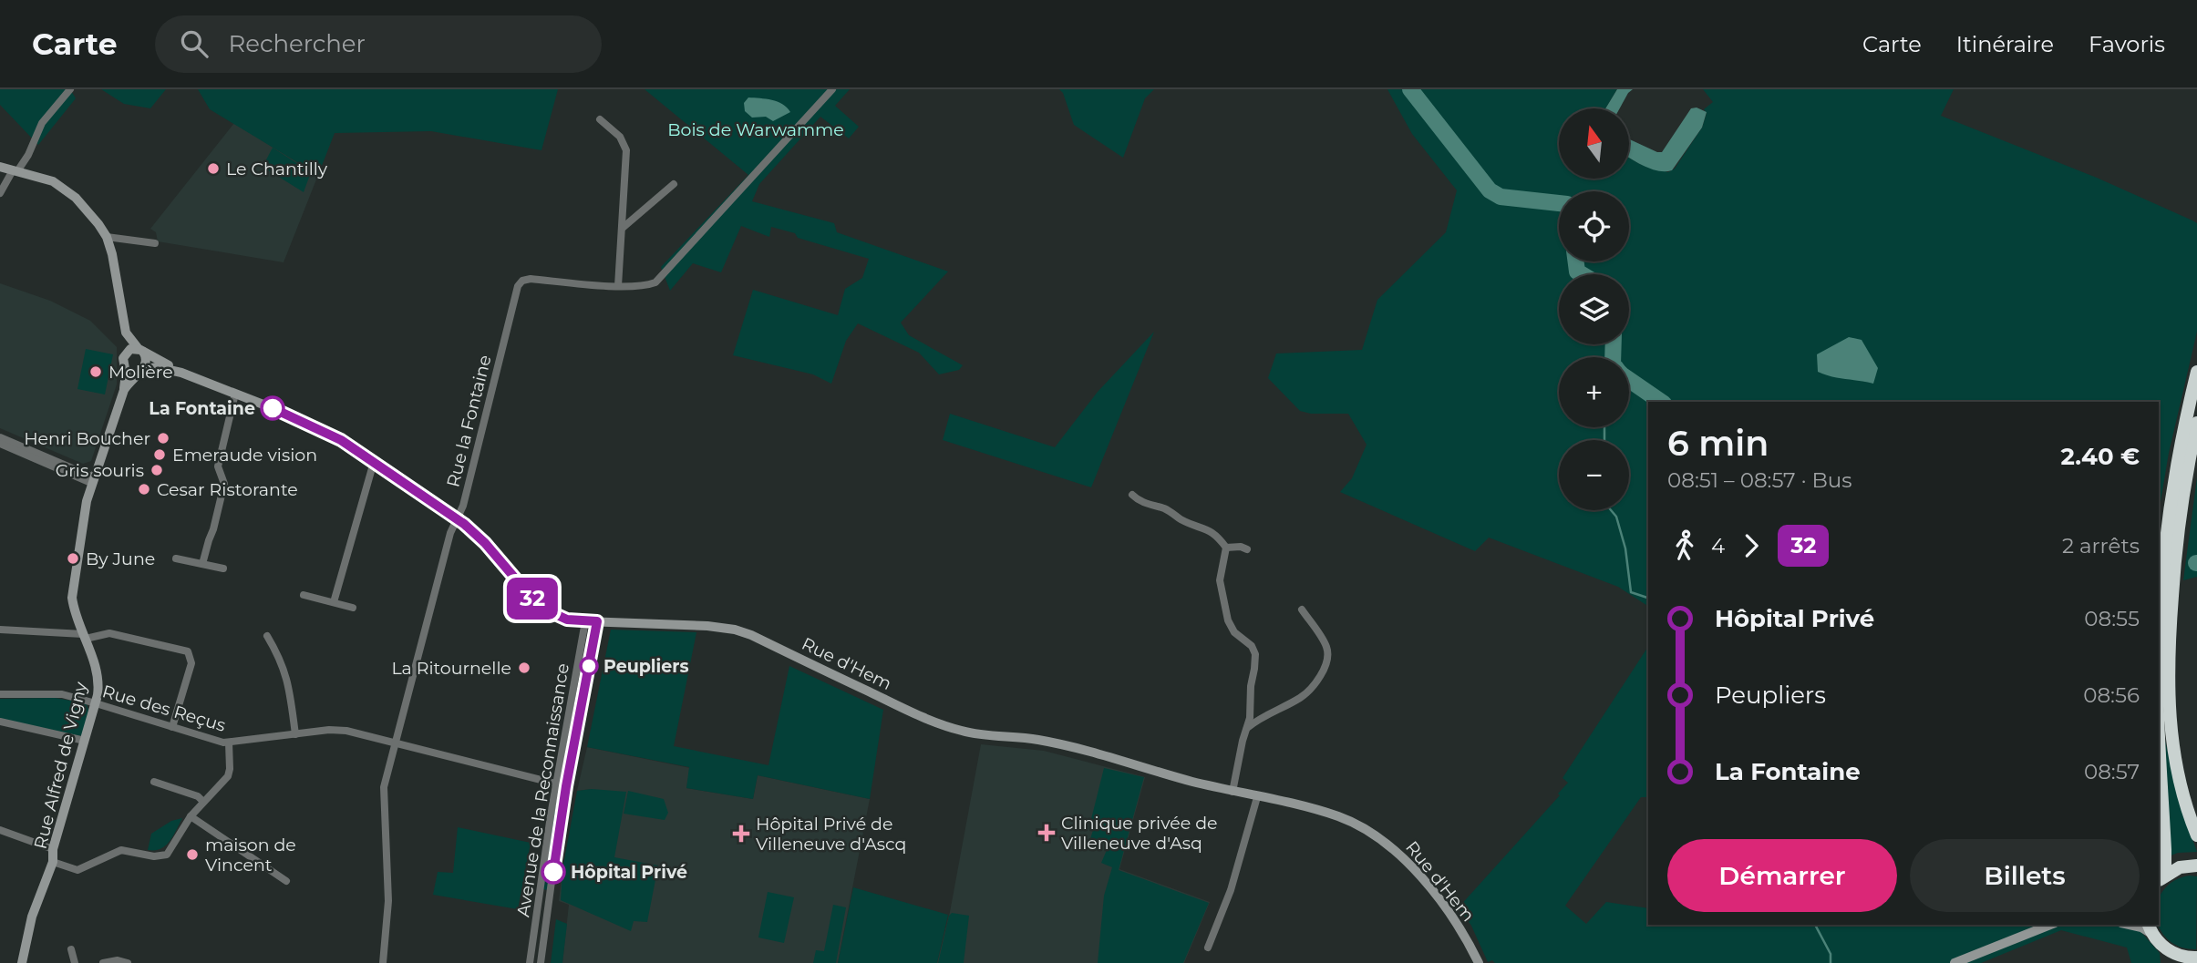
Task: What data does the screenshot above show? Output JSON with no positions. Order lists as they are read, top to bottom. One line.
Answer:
{"streets":{"street":["Rue la Fontaine","Rue d'Hem","Rue des Reçus","Rue Alfred de Vigny","Avenue de la Reconnaissance"]},"crossings":[["Rue la Fontaine","Rue d'Hem"],["Rue la Fontaine","Rue des Reçus"],["Rue d'Hem","Avenue de la Reconnaissance"],["Rue des Reçus","Rue Alfred de Vigny"],["Rue des Reçus","Avenue de la Reconnaissance"]],"parks":["Bois de Warwamme"],"places":{"other":["Le Chantilly","Molière","La Fontaine","Henri Boucher","Emeraude vision","Gris souris","Cesar Ristorante","By June","Peupliers","La Ritournelle","maison de Vincent","Hôpital Privé"],"health":["Clinique privée de Villeneuve d'Asq","Hôpital Privé de Villeneuve d'Ascq"]},"lines":["bus line 32"],"north":"top","page":{"header":"Carte","search":"Rechercher","nav":["Carte","Itinéraire","Favoris"],"on_map":"32","map_buttons":["+","−"],"heading":["6 min","08:51 – 08:57 · Bus","2.40 €"],"legs":["4","32","2 arrêts"],"list":[{"name":"Hôpital Privé","value":"08:55"},{"name":"Peupliers","value":"08:56"},{"name":"La Fontaine","value":"08:57"}],"buttons":["Démarrer","Billets"]}}
